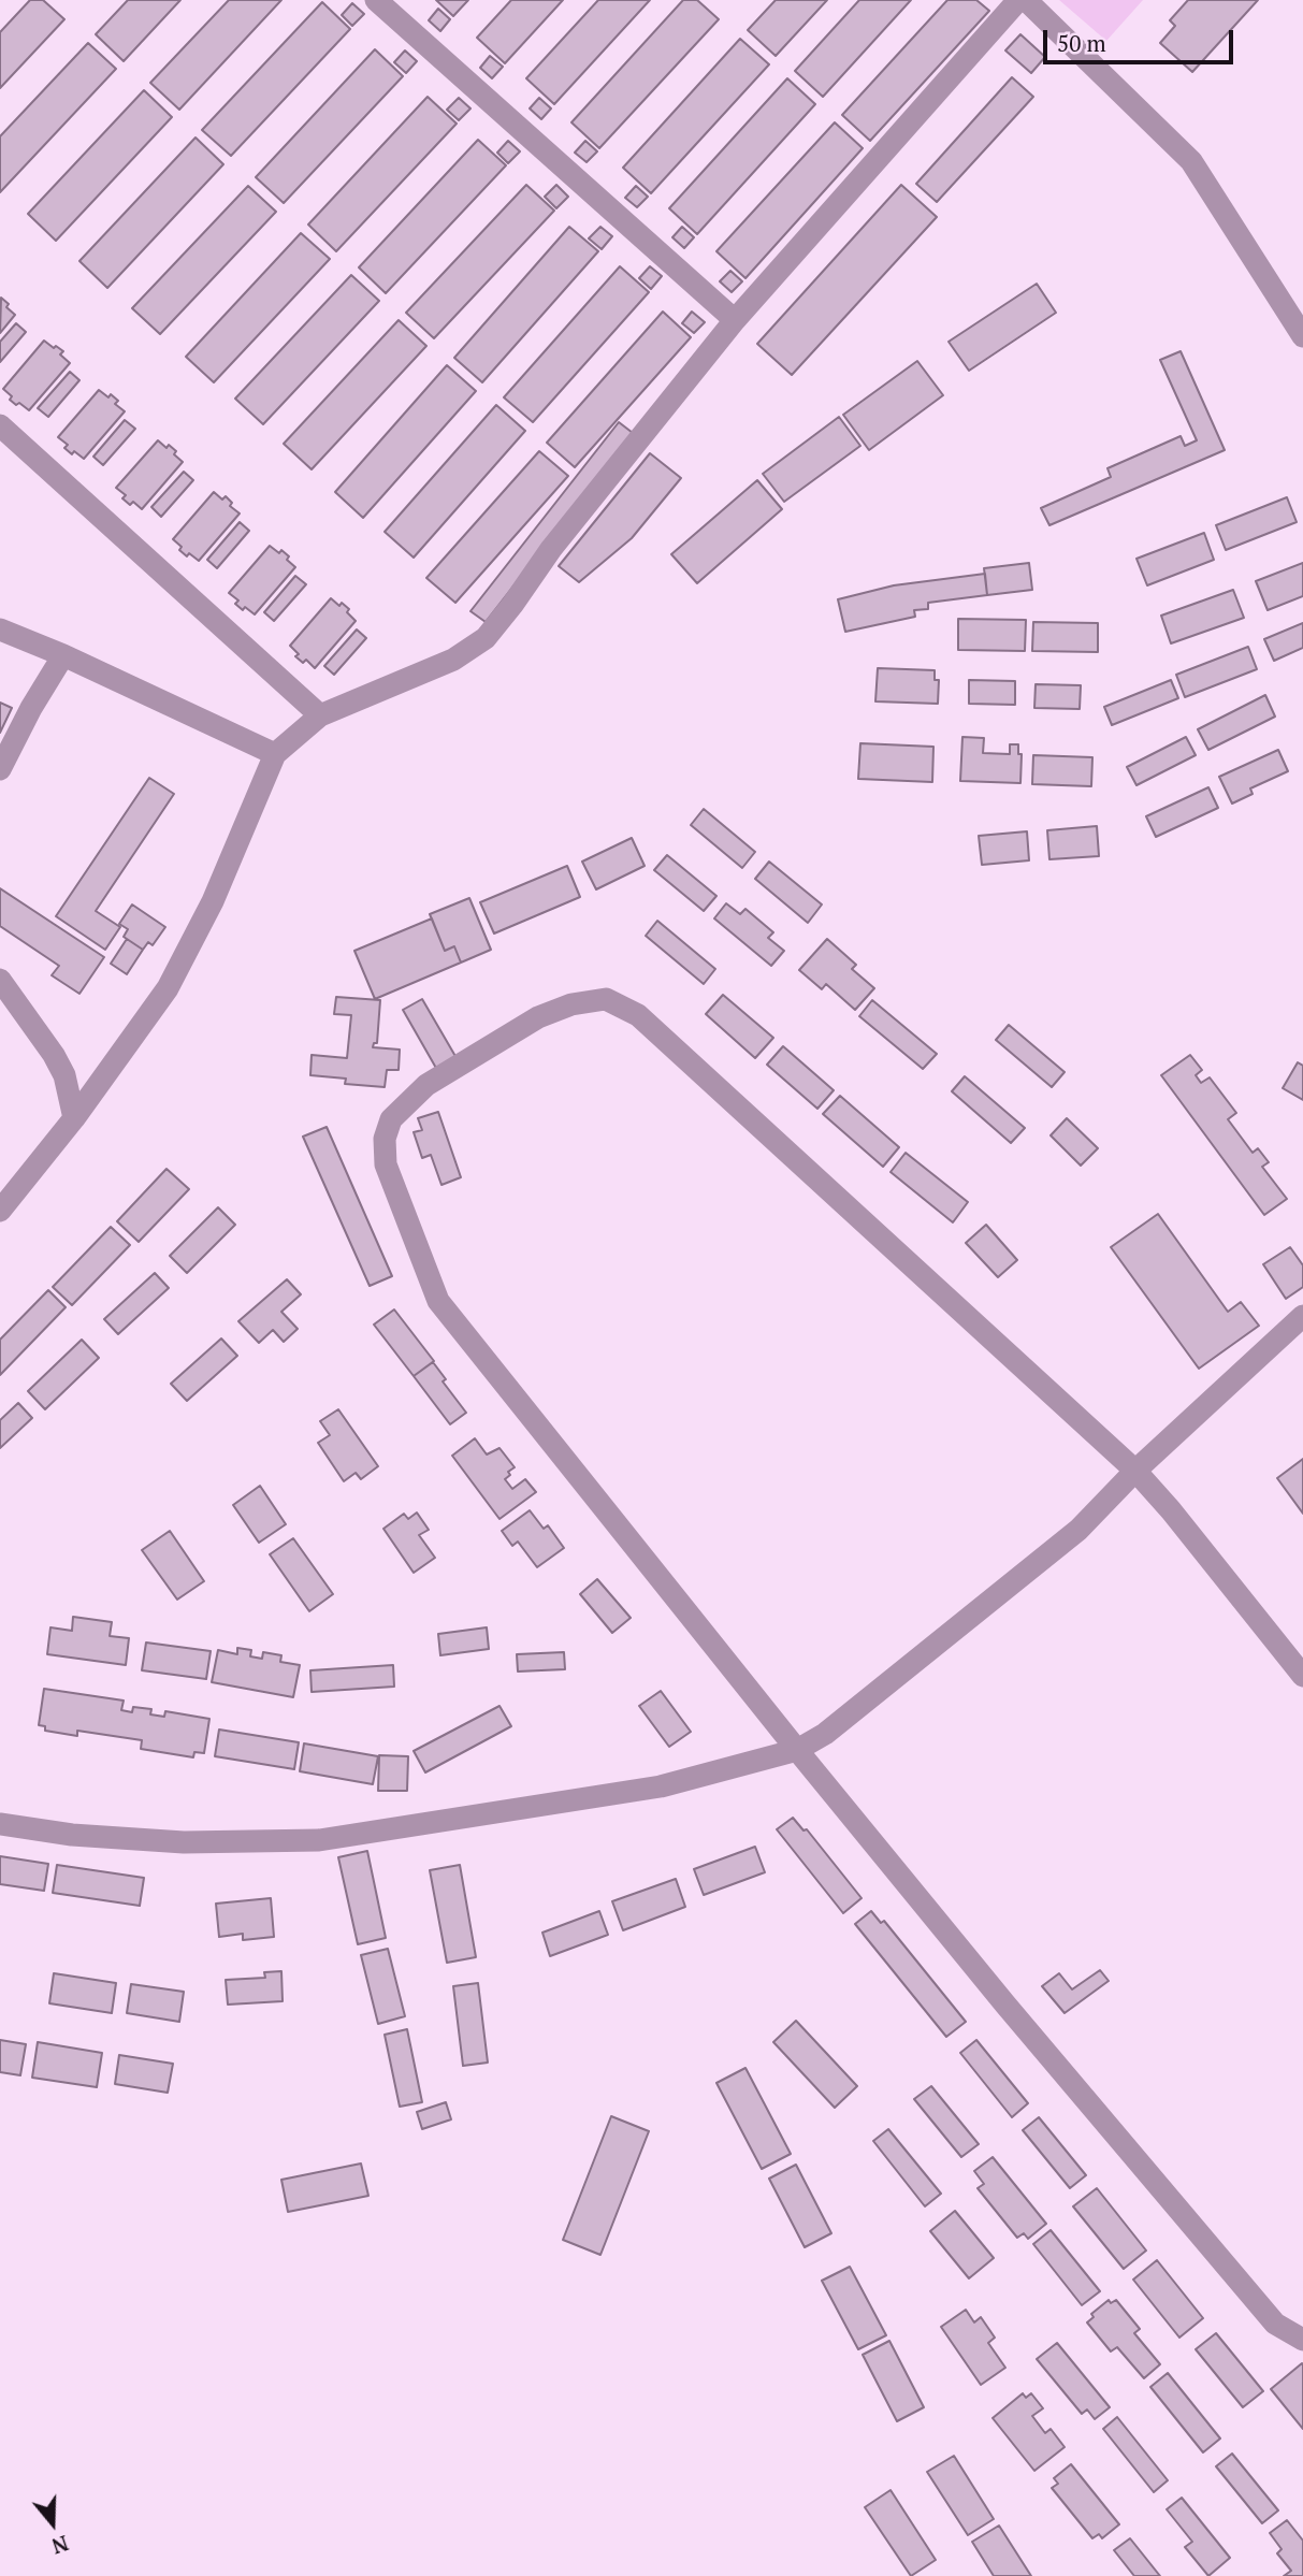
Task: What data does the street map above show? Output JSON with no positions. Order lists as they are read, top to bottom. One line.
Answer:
{"scale_bar":"50 m","north":"bottom"}
